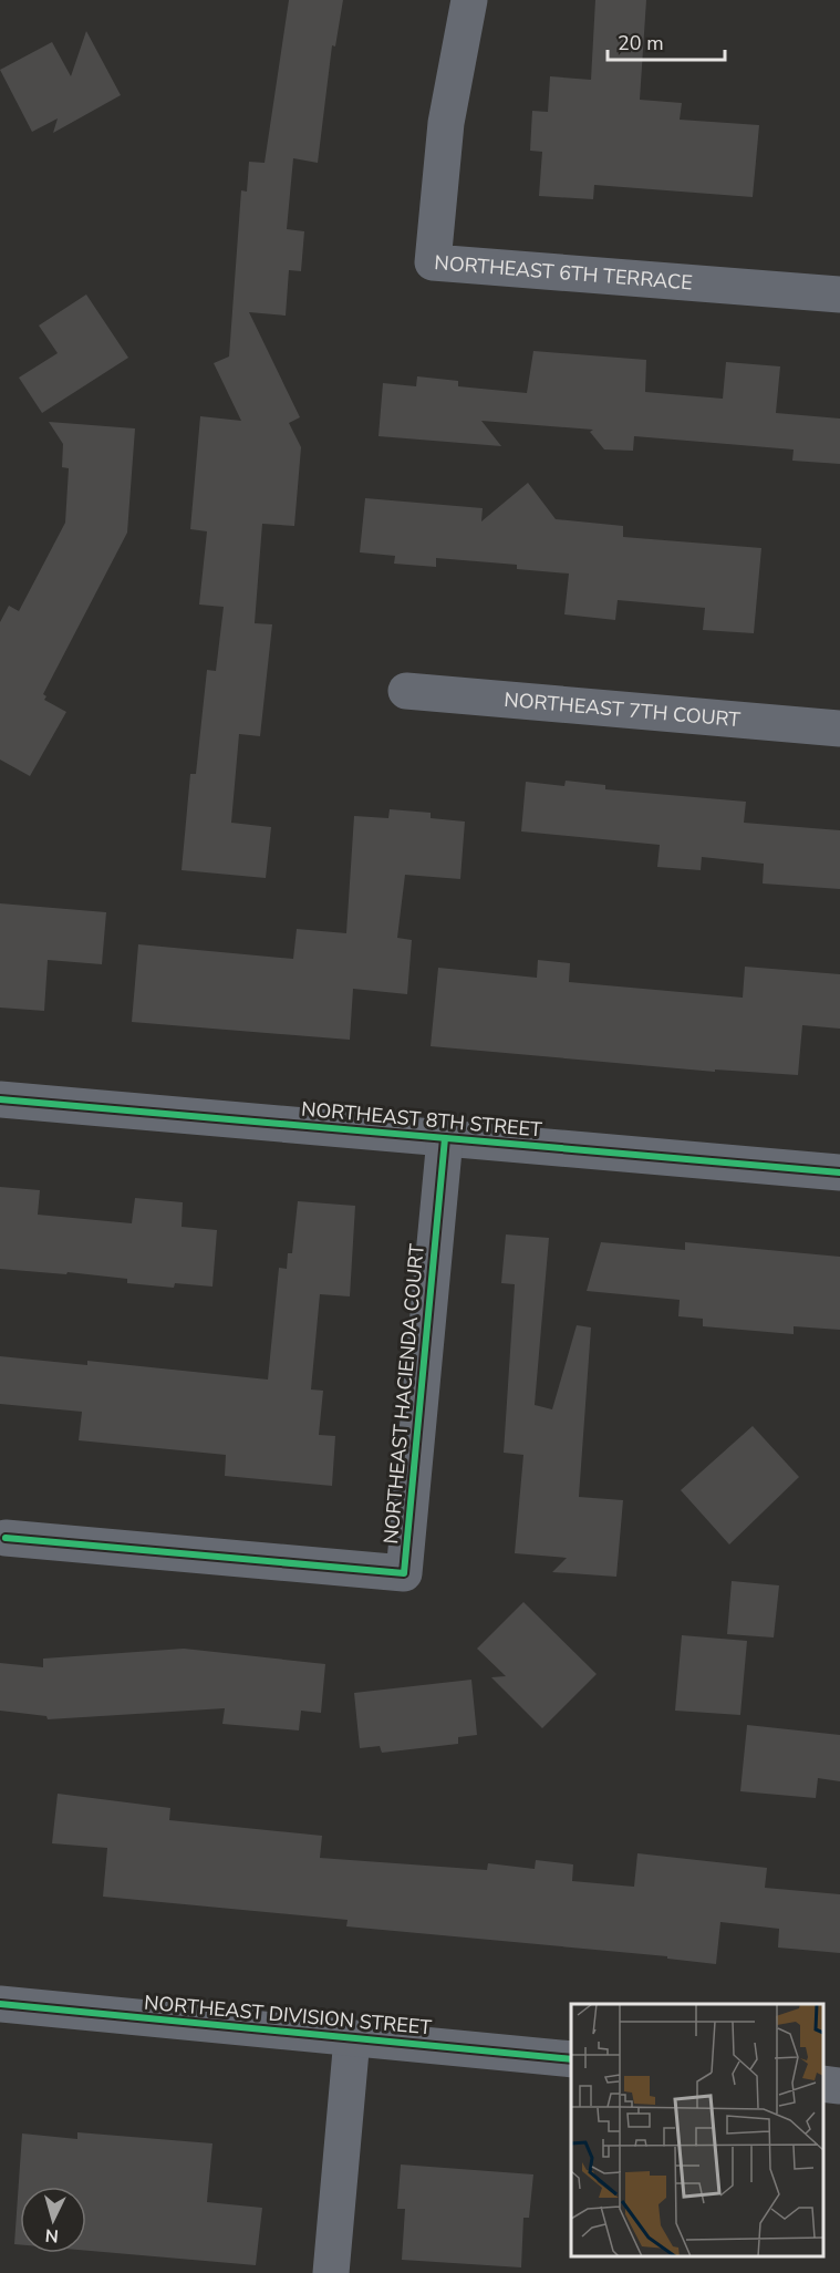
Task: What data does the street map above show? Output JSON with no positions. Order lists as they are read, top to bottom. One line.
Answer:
{"streets":{"street":["NORTHEAST 6TH TERRACE","NORTHEAST 7TH COURT","NORTHEAST 8TH STREET","NORTHEAST HACIENDA COURT","NORTHEAST DIVISION STREET"]},"crossings":[["NORTHEAST 8TH STREET","NORTHEAST HACIENDA COURT"]],"scale_bar":"20 m","north":"bottom"}
